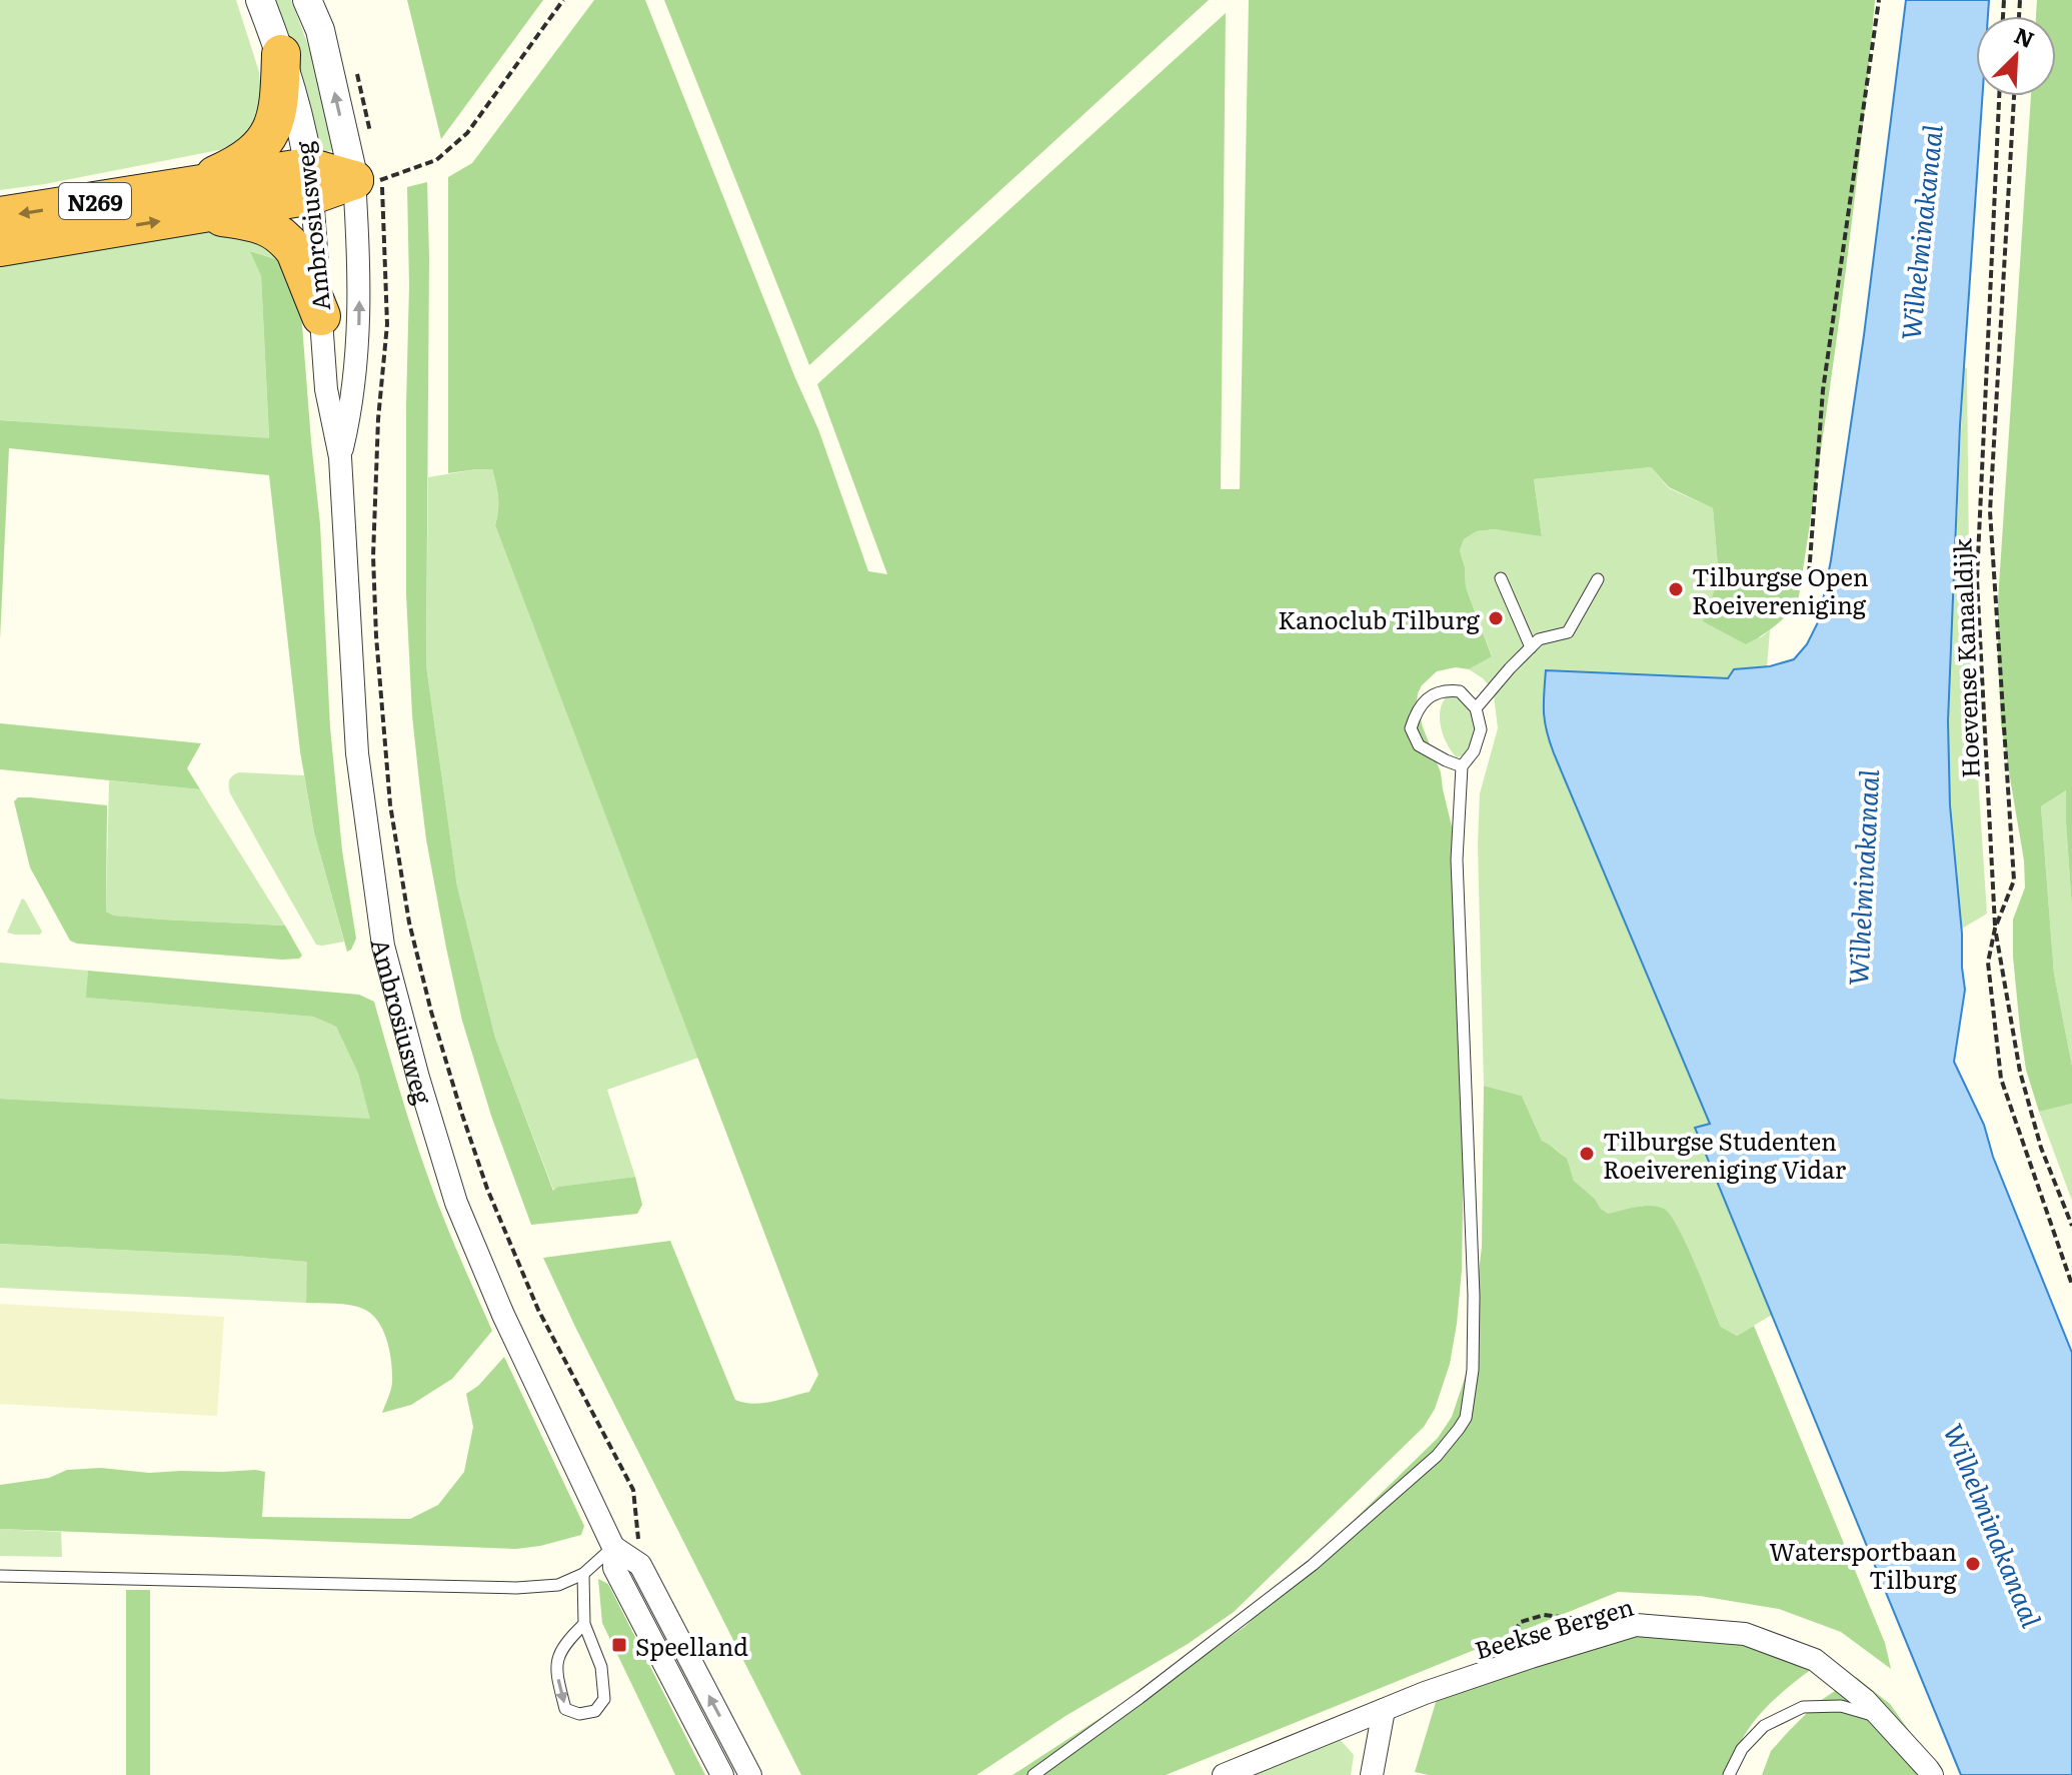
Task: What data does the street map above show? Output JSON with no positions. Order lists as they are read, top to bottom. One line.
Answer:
{"streets":{"highway":["N269"],"street":["Ambrosiusweg","Beekse Bergen"],"path":["Hoevense Kanaaldijk"]},"crossings":[["N269","Ambrosiusweg"]],"water":["Wilhelminakanaal"],"places":{"other":["Tilburgse Open Roeivereniging","Kanoclub Tilburg","Tilburgse Studenten Roeivereniging Vidar","Watersportbaan Tilburg"],"transit":["Speelland"]},"north":"top right"}
